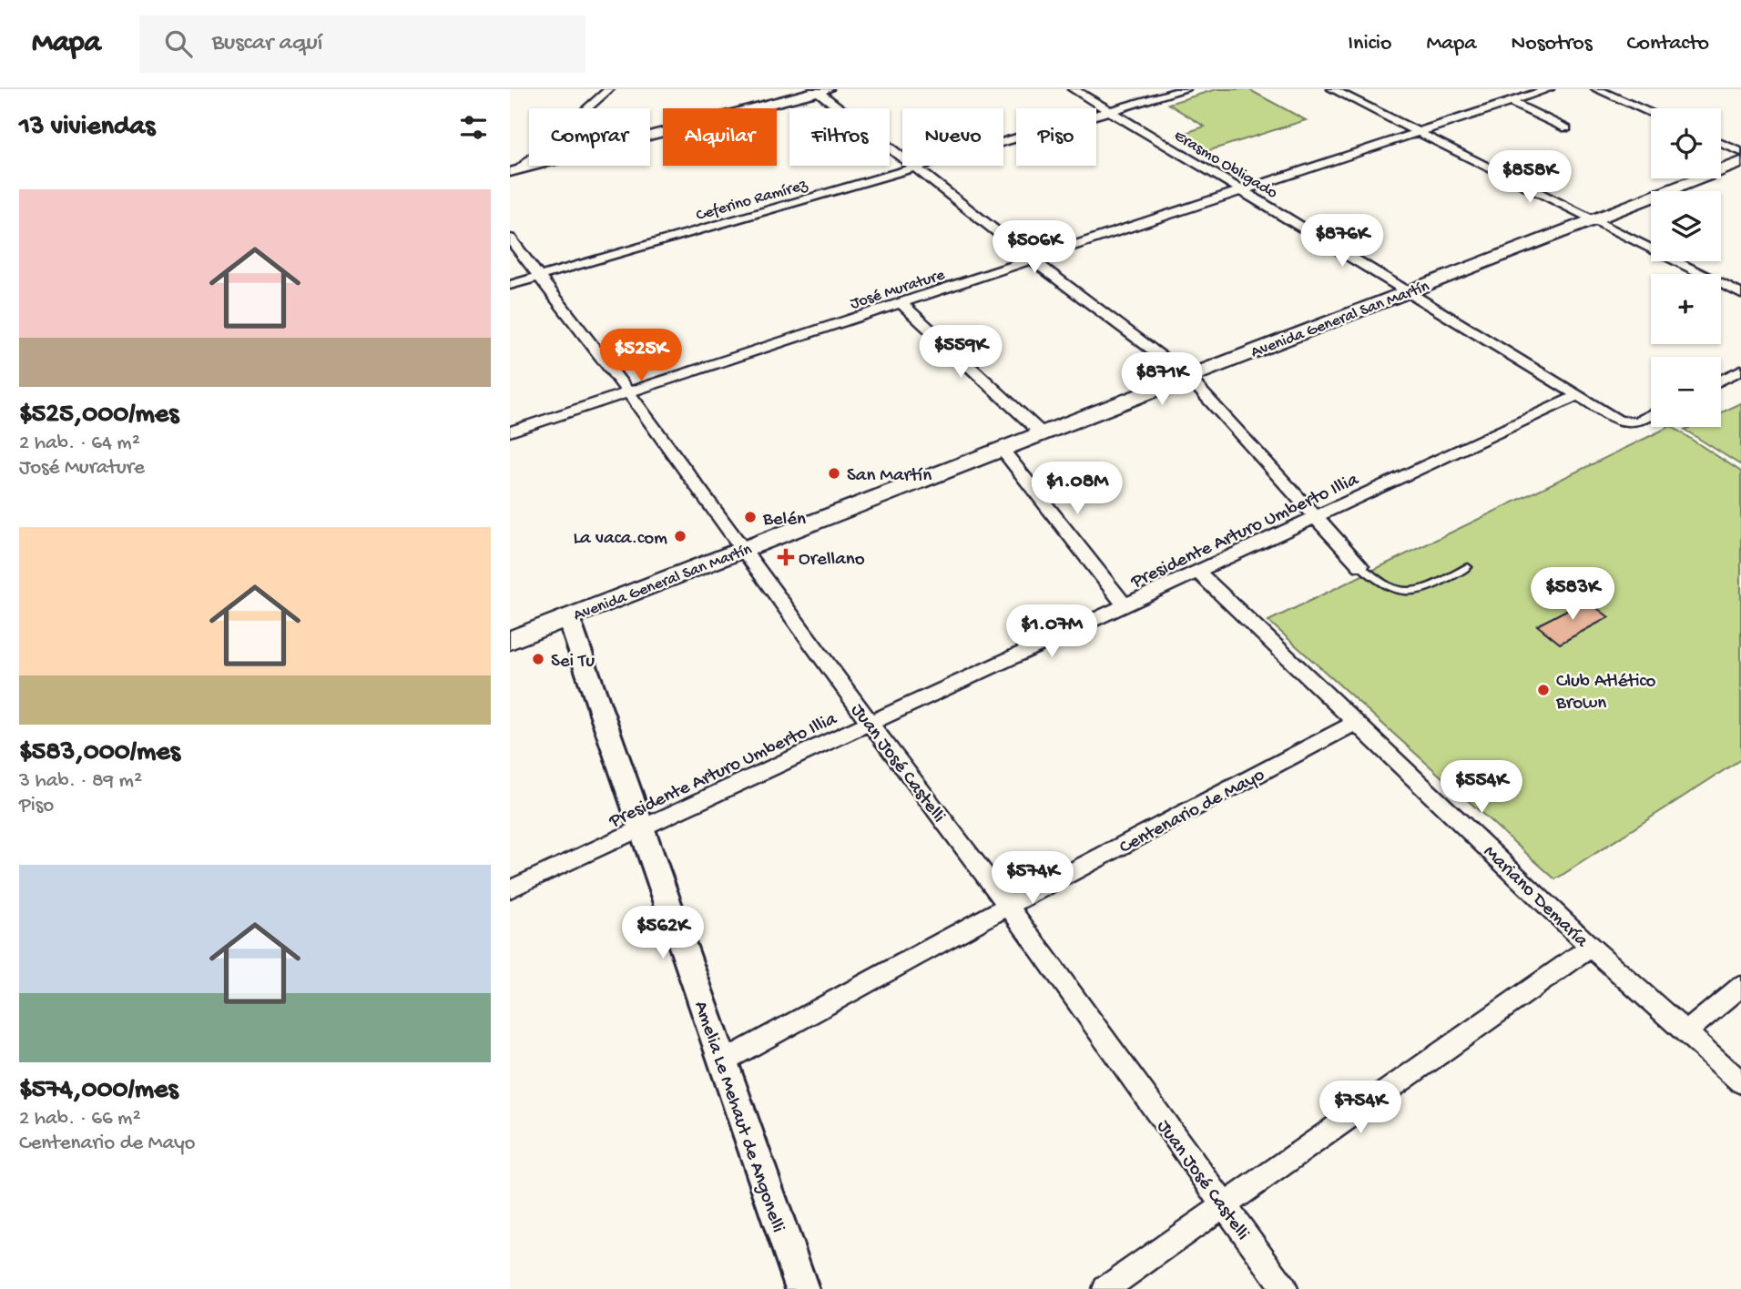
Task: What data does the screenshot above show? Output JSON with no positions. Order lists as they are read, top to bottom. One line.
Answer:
{"streets":{"main road":["Avenida General San Martín"],"street":["Erasmo Obligado","Ceferino Ramírez","José Murature","Presidente Arturo Umberto Illia","Juan José Castelli","Centenario de Mayo","Mariano Demaría","Amelia Le Mehaut de Angonelli"]},"crossings":[["Erasmo Obligado","Ceferino Ramírez"],["Erasmo Obligado","José Murature"],["Erasmo Obligado","Avenida General San Martín"],["Erasmo Obligado","Presidente Arturo Umberto Illia"],["Ceferino Ramírez","Juan José Castelli"],["José Murature","Juan José Castelli"],["Avenida General San Martín","Juan José Castelli"],["Avenida General San Martín","Amelia Le Mehaut de Angonelli"],["Presidente Arturo Umberto Illia","Juan José Castelli"],["Presidente Arturo Umberto Illia","Mariano Demaría"],["Presidente Arturo Umberto Illia","Amelia Le Mehaut de Angonelli"],["Juan José Castelli","Centenario de Mayo"],["Centenario de Mayo","Mariano Demaría"],["Centenario de Mayo","Amelia Le Mehaut de Angonelli"]],"places":{"other":["San Martín","Belén","La vaca.com","Sei Tu","Club Atlético Brown"],"health":["Orellano"]},"page":{"header":"Mapa","search":"Buscar aquí","nav":["Inicio","Mapa","Nosotros","Contacto"],"heading":"13 viviendas","map_buttons":["+","−"],"chip":["Comprar","Alquilar","Filtros","Nuevo","Piso"],"price":["$858K","$876K","$506K","$559K","$525K","$871K","$1.08M","$583K","$1.07M","$554K","$574K","$562K","$754K"],"list":[{"name":"$525,000/mes","note":"2 hab. · 64 m² · José Murature"},{"name":"$583,000/mes","note":"3 hab. · 89 m² · Piso"},{"name":"$574,000/mes","note":"2 hab. · 66 m² · Centenario de Mayo"}]}}
